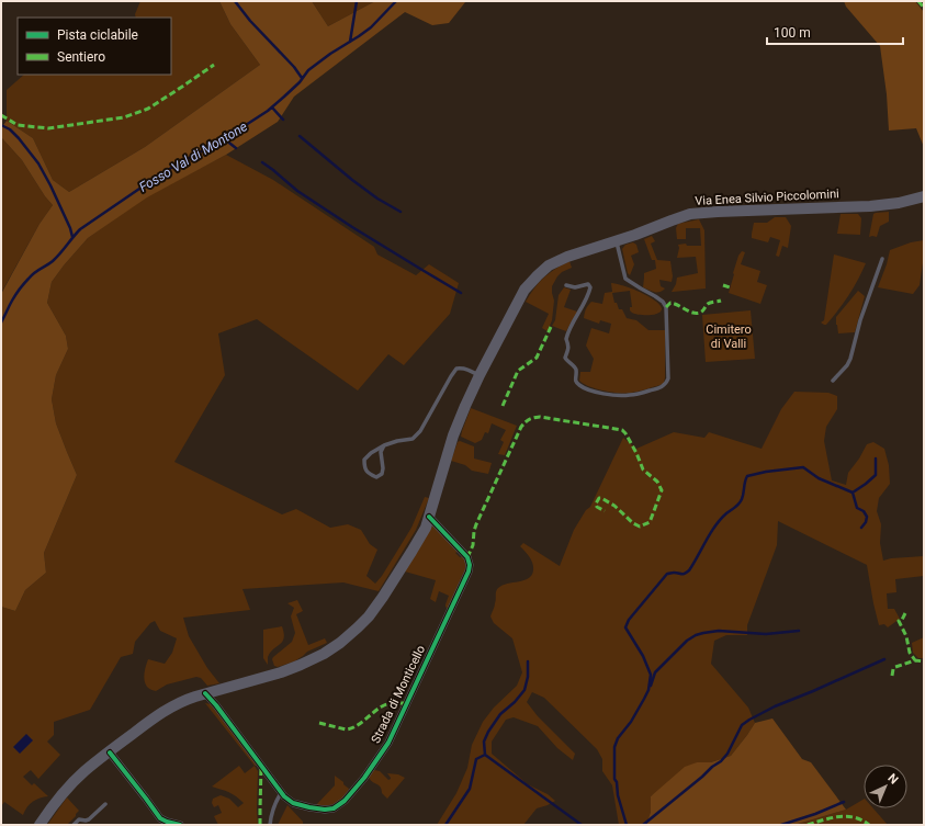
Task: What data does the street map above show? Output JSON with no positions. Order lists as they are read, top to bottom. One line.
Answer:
{"streets":{"main road":["Via Enea Silvio Piccolomini"],"street":["Strada di Monticello"]},"crossings":[["Via Enea Silvio Piccolomini","Strada di Monticello"]],"water":["Fosso Val di Montone"],"parks":["Cimitero di Valli"],"legend":["Pista ciclabile","Sentiero"],"scale_bar":"100 m","north":"top right"}
